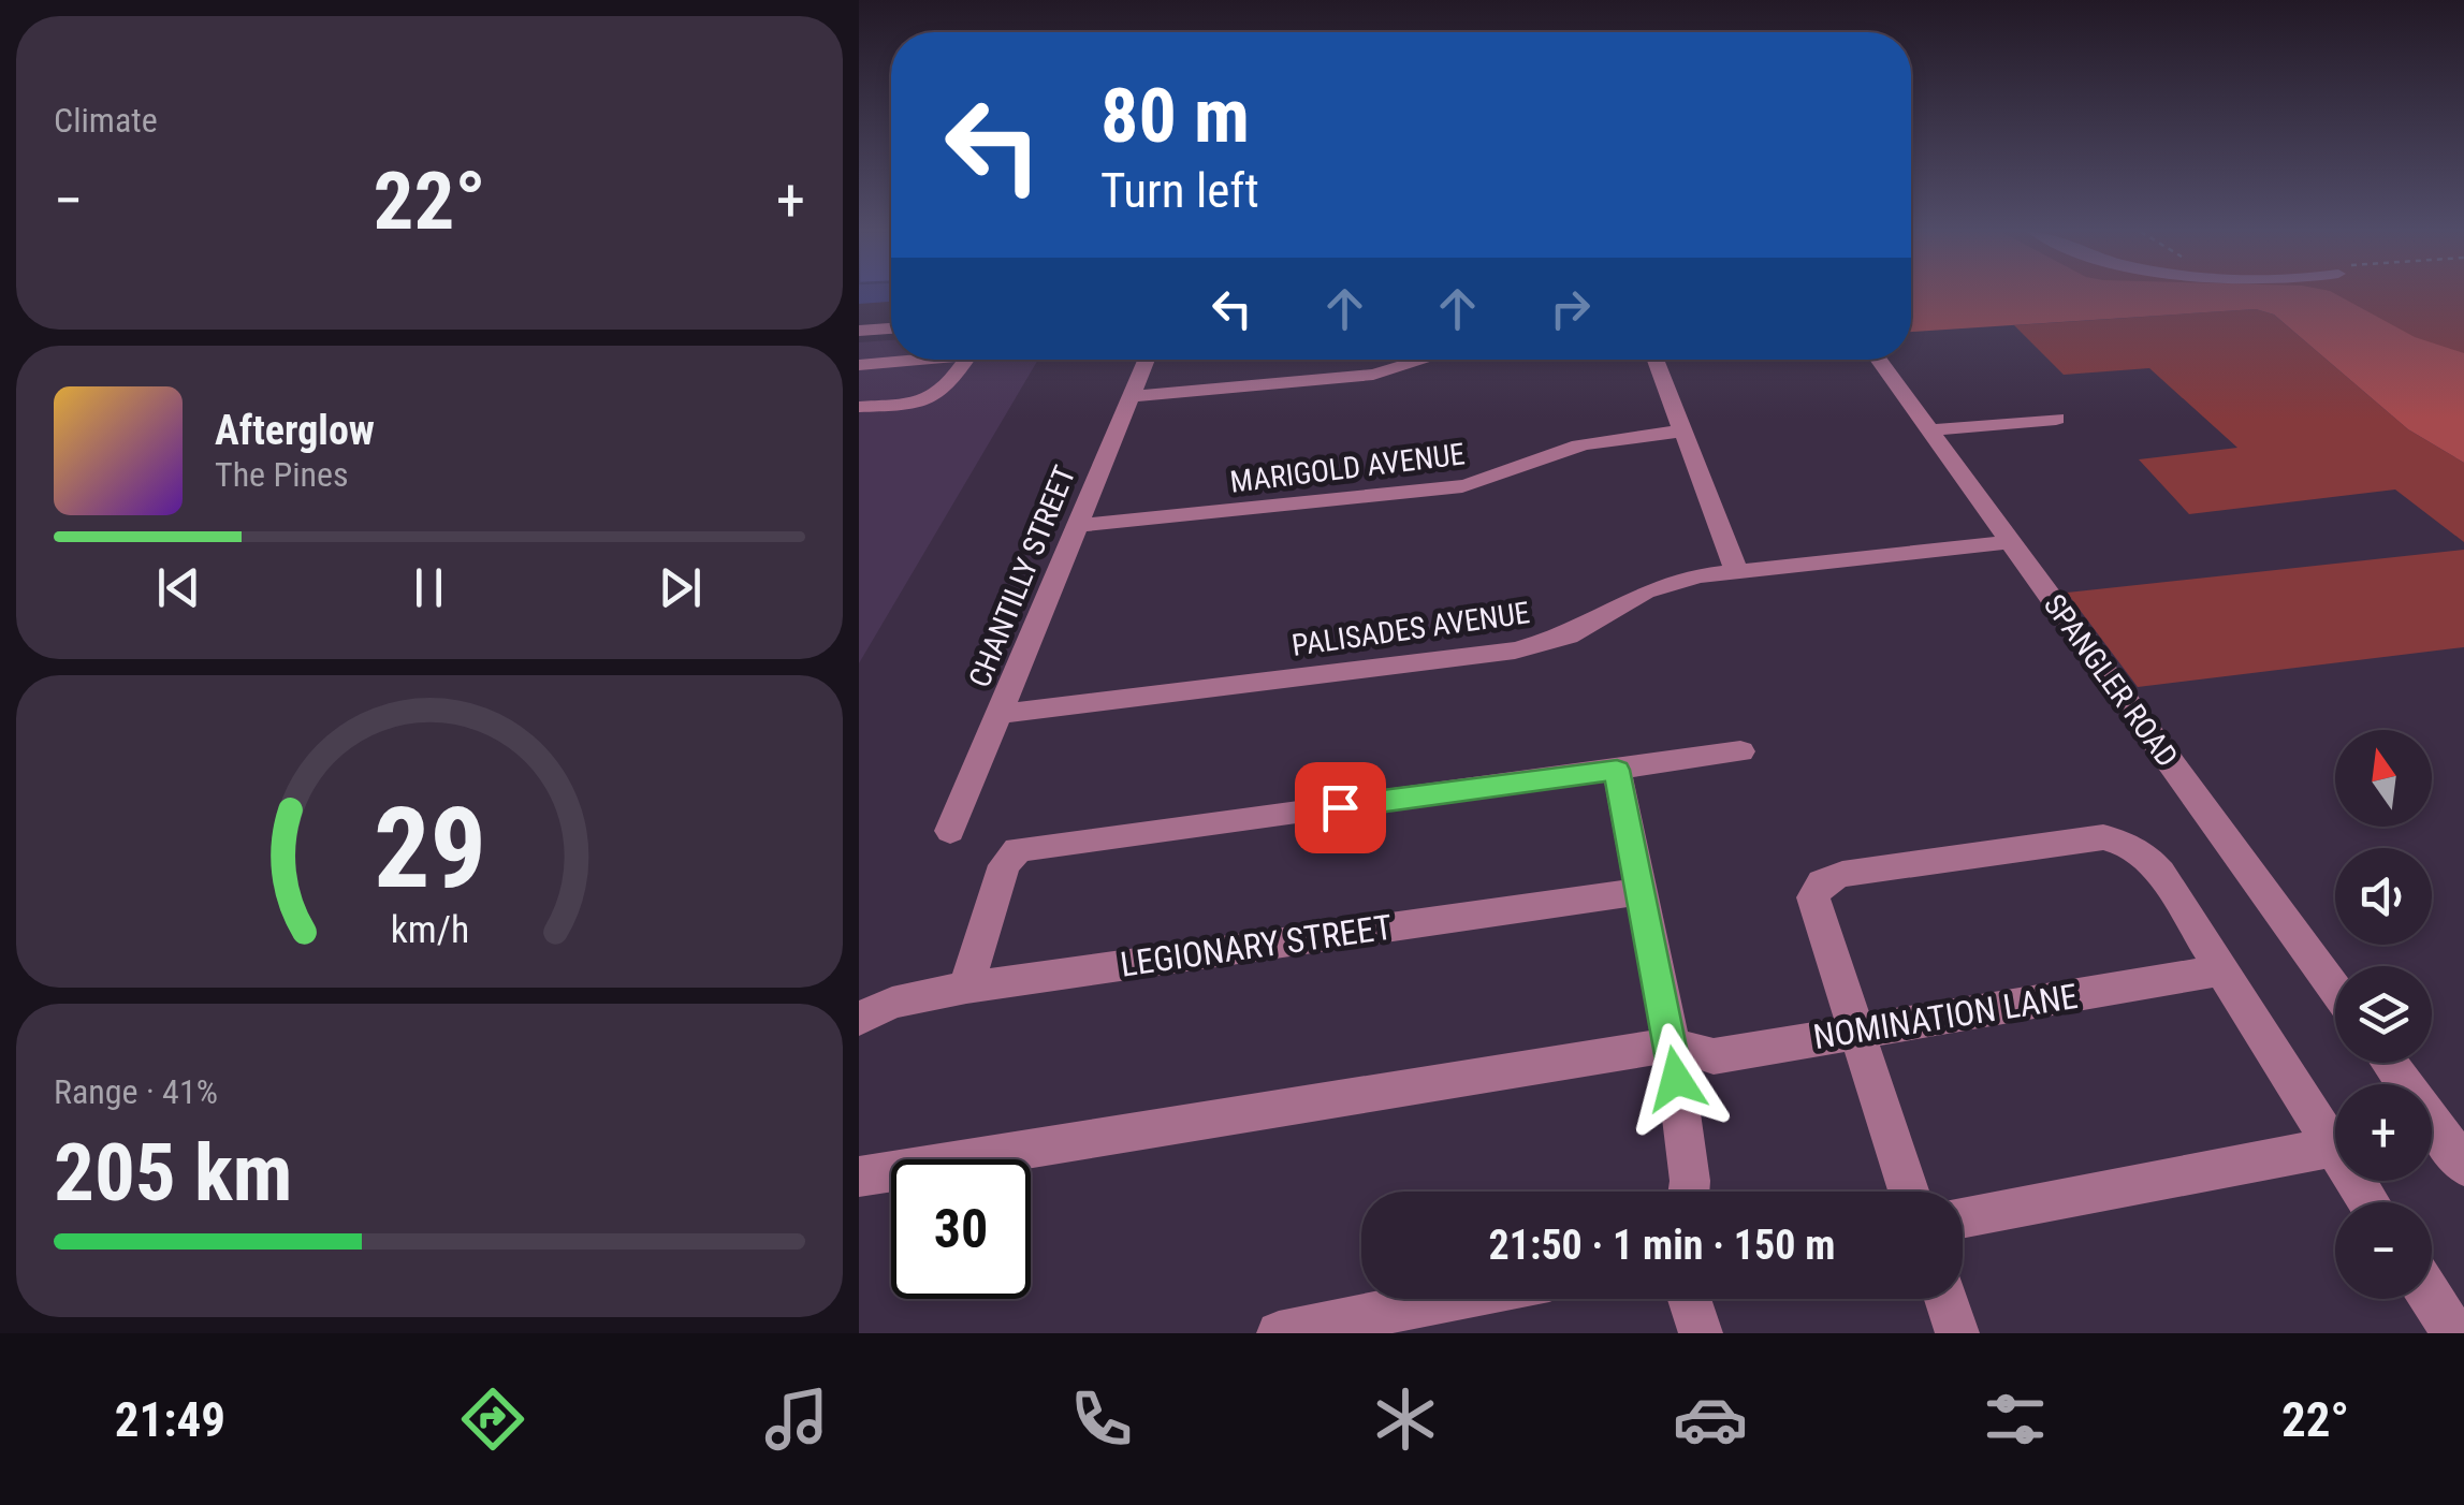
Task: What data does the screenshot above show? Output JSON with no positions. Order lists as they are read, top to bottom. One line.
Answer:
{"streets":{"street":["MARIGOLD AVENUE","CHANTILLY STREET","PALISADES AVENUE","SPANGLER ROAD","LEGIONARY STREET","NOMINATION LANE"]},"crossings":[["MARIGOLD AVENUE","CHANTILLY STREET"],["CHANTILLY STREET","PALISADES AVENUE"],["PALISADES AVENUE","SPANGLER ROAD"]],"north":"top","page":{"tile":["Climate",["Range · 41%","205 km"]],"turn":["80 m","Turn left"],"heat":["−","22°","+"],"song":["Afterglow","The Pines"],"map_buttons":["+","−"],"limit":"30","trip":"21:50 · 1 min · 150 m","tabs":["21:49","22°"],"gauge":["29","km/h"]}}
